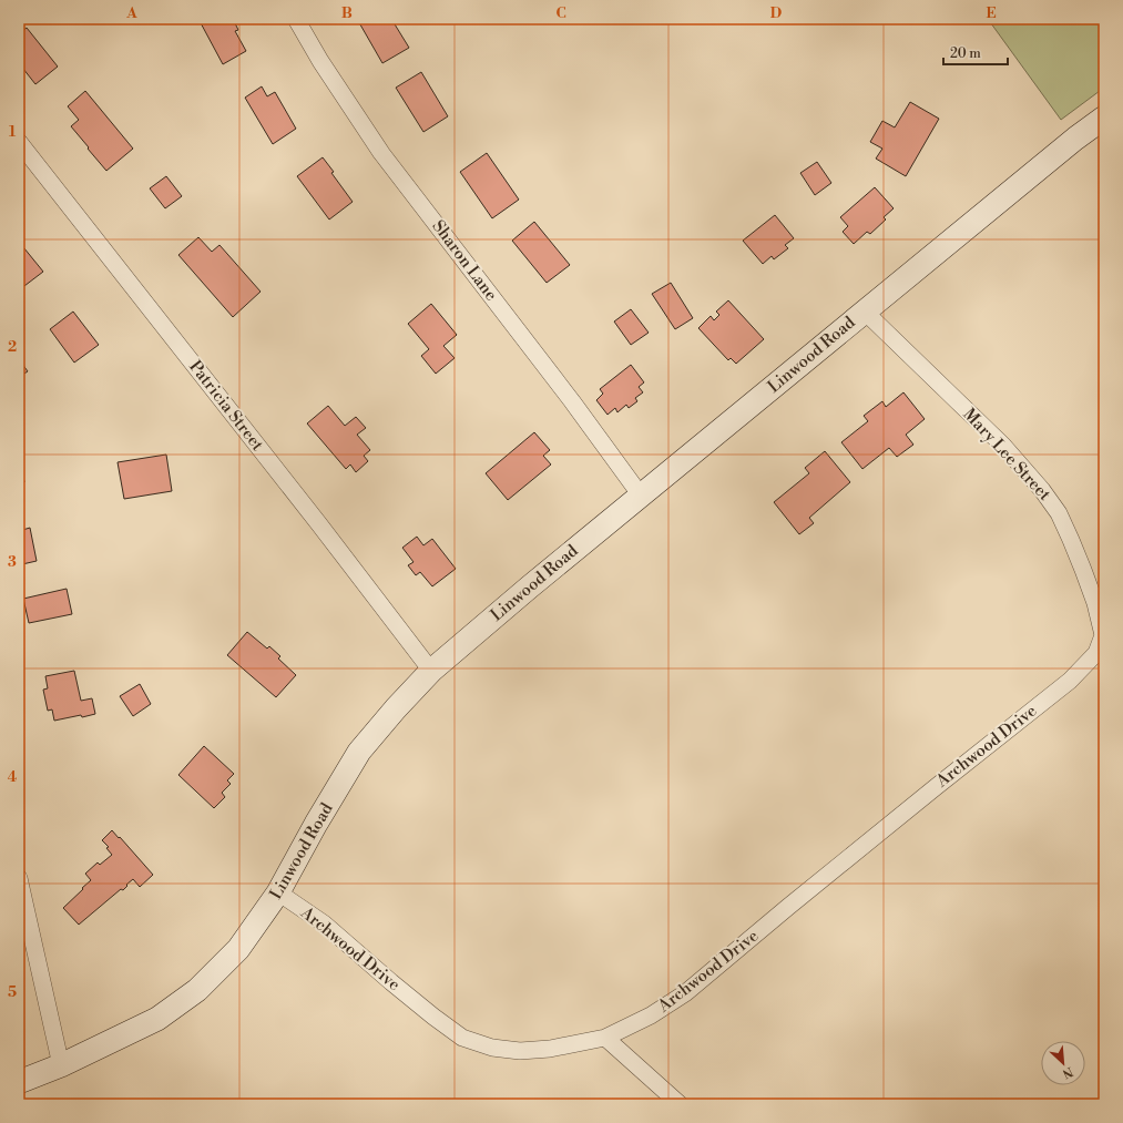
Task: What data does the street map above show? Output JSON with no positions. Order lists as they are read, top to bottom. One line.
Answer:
{"streets":{"main road":["Linwood Road"],"street":["Sharon Lane","Patricia Street","Mary Lee Street","Archwood Drive"]},"crossings":[["Sharon Lane","Linwood Road"],["Linwood Road","Patricia Street"],["Linwood Road","Mary Lee Street"],["Linwood Road","Archwood Drive"],["Mary Lee Street","Archwood Drive"]],"scale_bar":"20 m","north":"bottom right","grid":{"columns":["A","B","C","D","E"],"rows":["1","2","3","4","5"]}}
